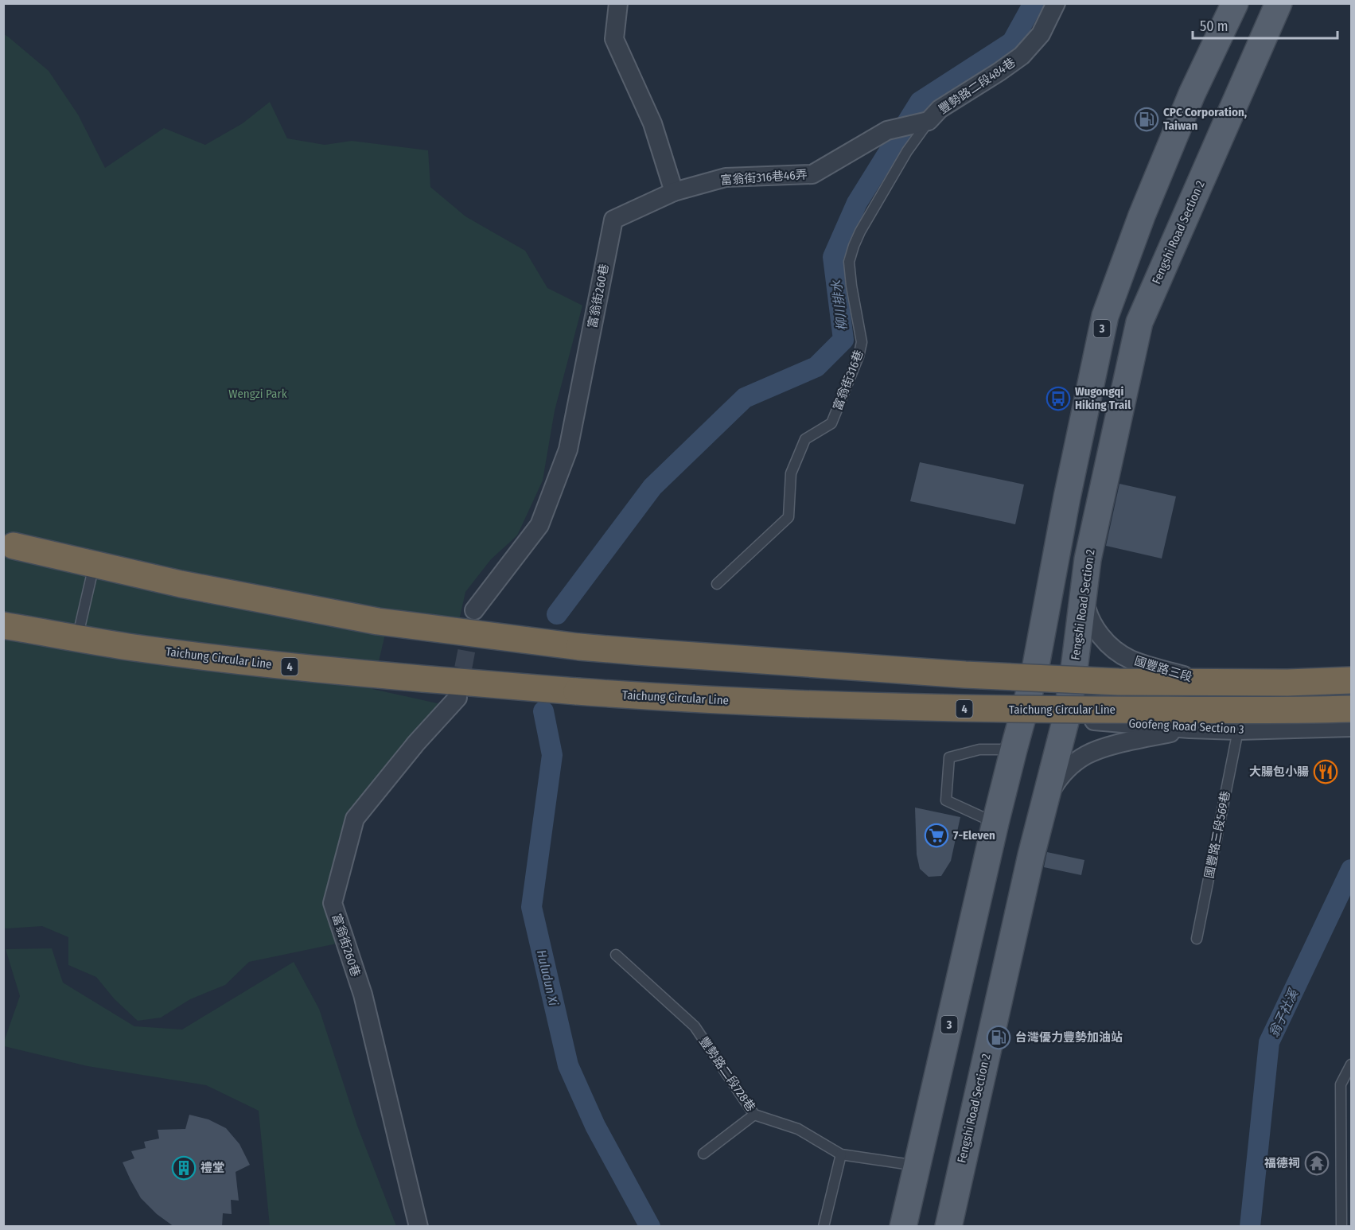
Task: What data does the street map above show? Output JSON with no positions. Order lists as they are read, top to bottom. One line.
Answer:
{"streets":{"highway":["Taichung Circular Line","4"],"main road":["Fengshi Road Section 2","3"],"street":["豐勢路二段484巷","富翁街316巷46弄","富翁街260巷","國豐路三段","Goofeng Road Section 3"],"lane":["富翁街316巷","國豐路三段569巷","豐勢路二段728巷"]},"crossings":[["豐勢路二段484巷","富翁街316巷46弄"],["豐勢路二段484巷","富翁街316巷"],["富翁街316巷46弄","富翁街260巷"],["富翁街316巷46弄","富翁街316巷"],["Fengshi Road Section 2","國豐路三段"],["Fengshi Road Section 2","Goofeng Road Section 3"],["3","Goofeng Road Section 3"],["3","豐勢路二段728巷"],["Goofeng Road Section 3","國豐路三段569巷"]],"water":["柳川排水","Huludun Xi","翁子社溪"],"parks":["Wengzi Park"],"places":{"fuel station":["CPC Corporation, Taiwan","台灣優力豐勢加油站"],"bus stop":["Wugongqi Hiking Trail"],"restaurant":["大腸包小腸"],"supermarket":["7-Eleven"],"temple":["福德祠"],"building":["禮堂"]},"scale_bar":"50 m"}
